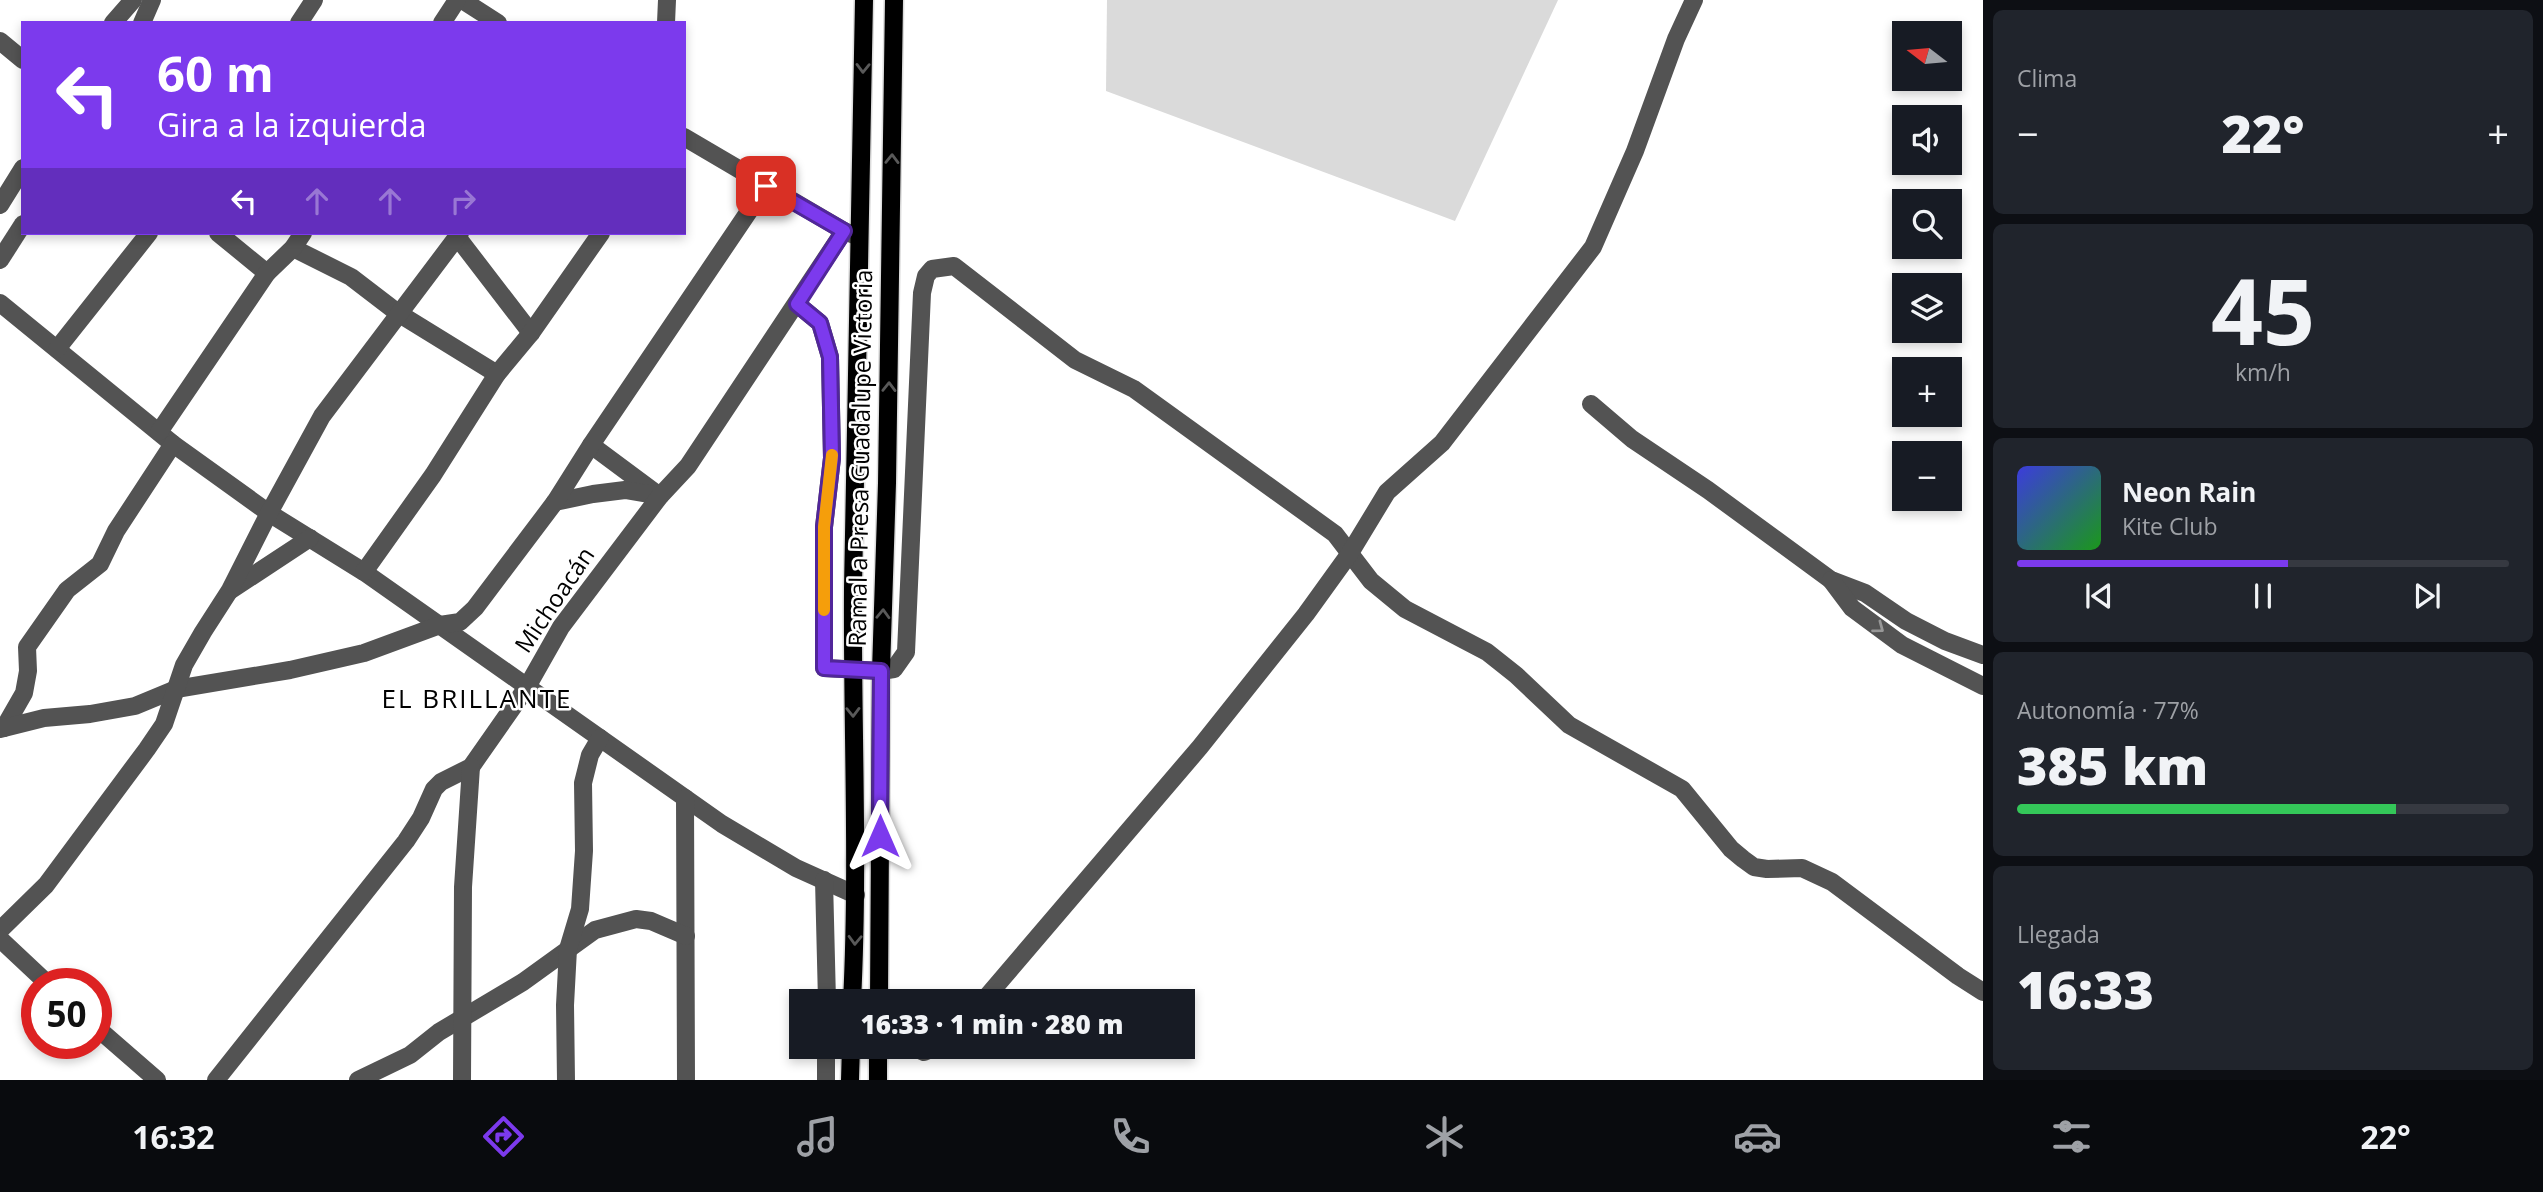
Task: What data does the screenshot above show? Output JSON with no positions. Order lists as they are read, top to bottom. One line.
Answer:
{"streets":{"main road":["Ramal a Presa Guadalupe Victoria"],"street":["Michoacán"]},"crossings":[["Ramal a Presa Guadalupe Victoria","Michoacán"]],"districts":["EL BRILLANTE"],"north":"left","page":{"tile":["Clima",["45","km/h"],["Autonomía · 77%","385 km"],["Llegada","16:33"]],"map_buttons":["+","−"],"turn":["60 m","Gira a la izquierda"],"heat":["−","22°","+"],"song":["Neon Rain","Kite Club"],"limit":"50","trip":"16:33 · 1 min · 280 m","tabs":["16:32","22°"]}}
